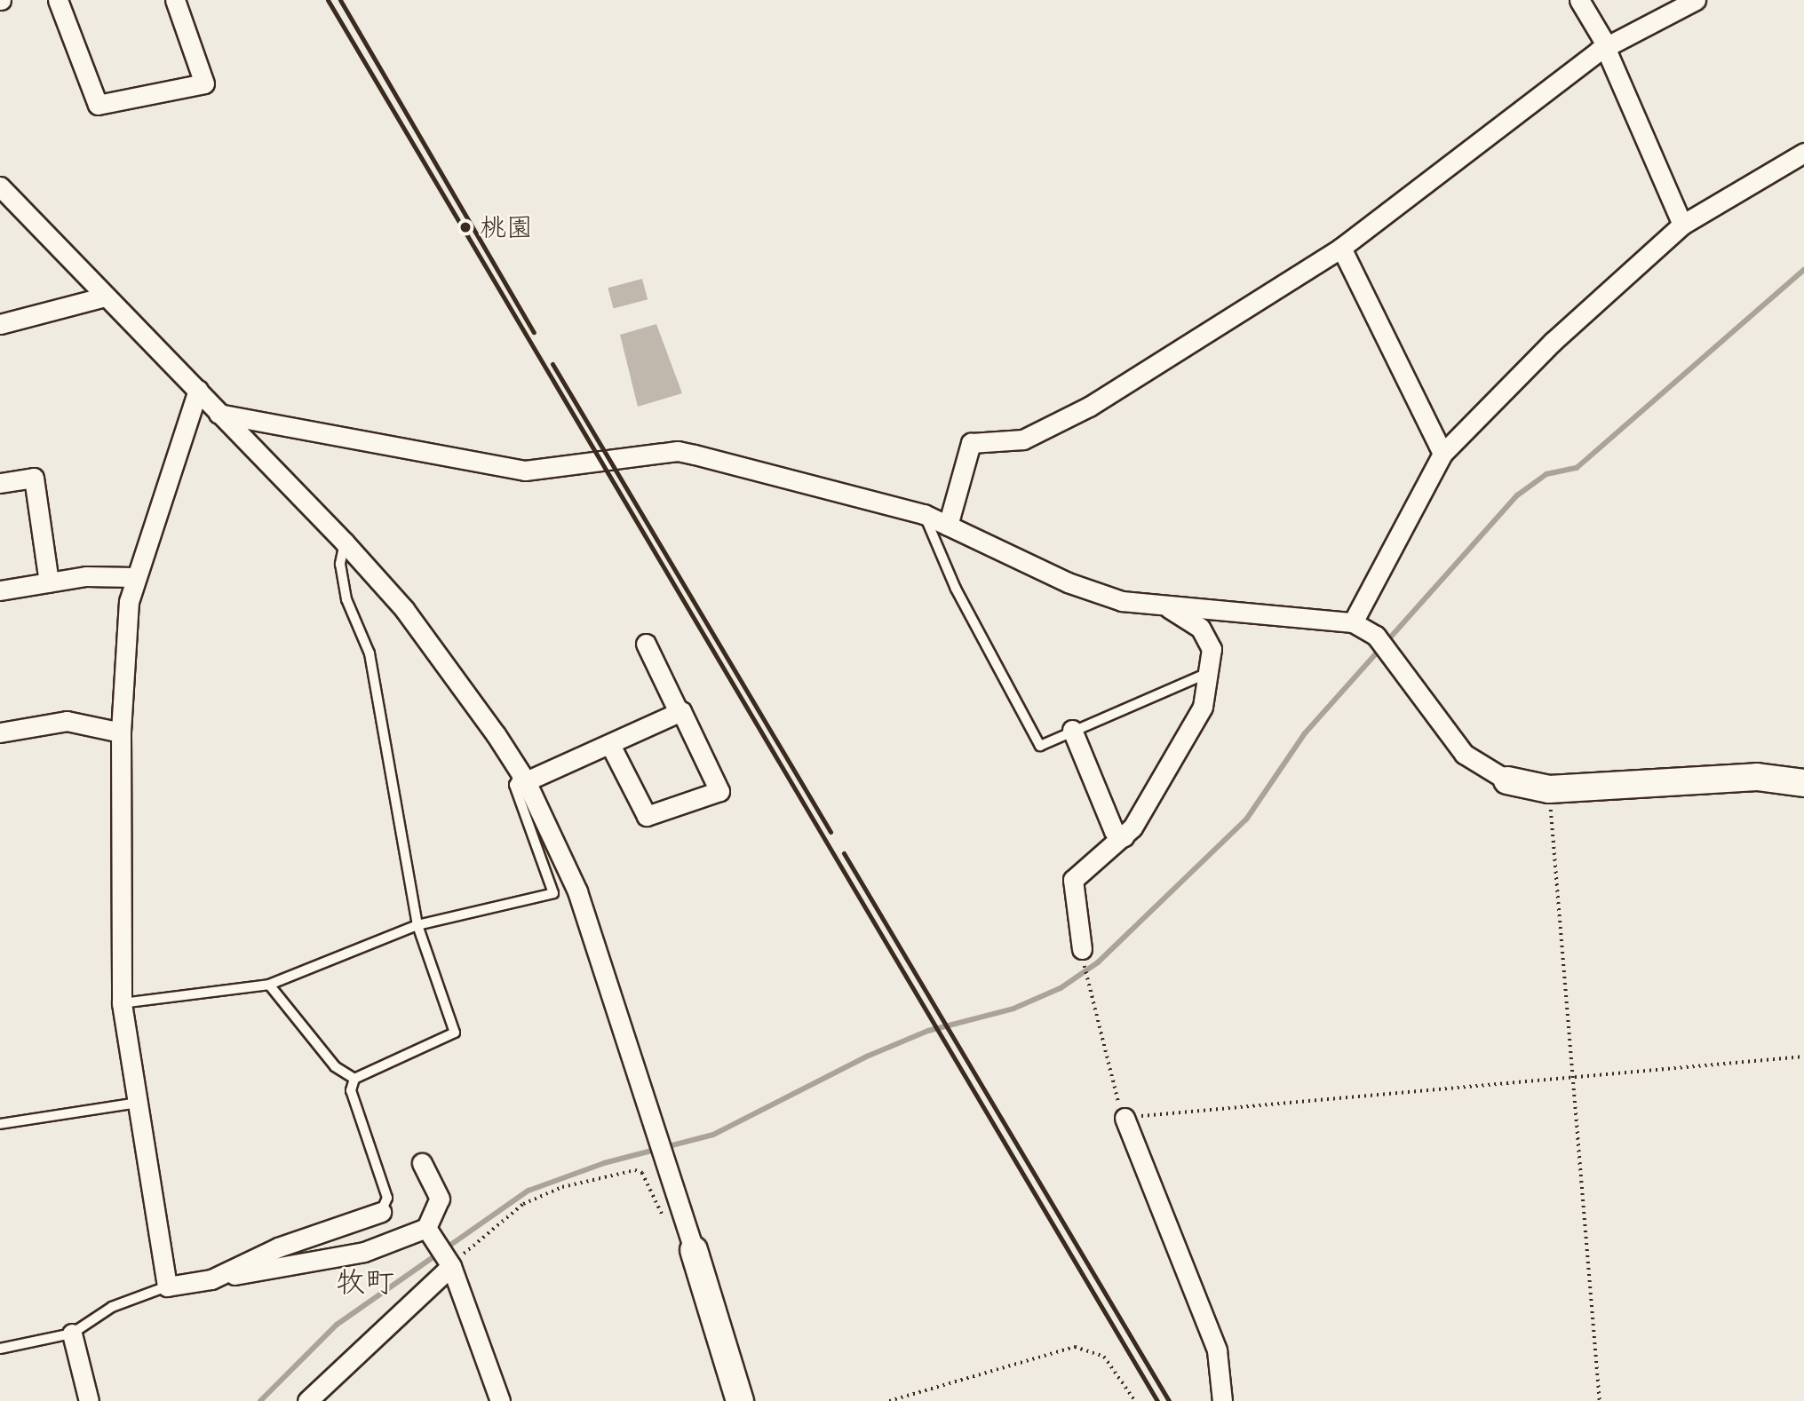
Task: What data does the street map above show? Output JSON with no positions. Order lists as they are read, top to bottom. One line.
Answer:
{"districts":["牧町"],"places":["桃園"]}
